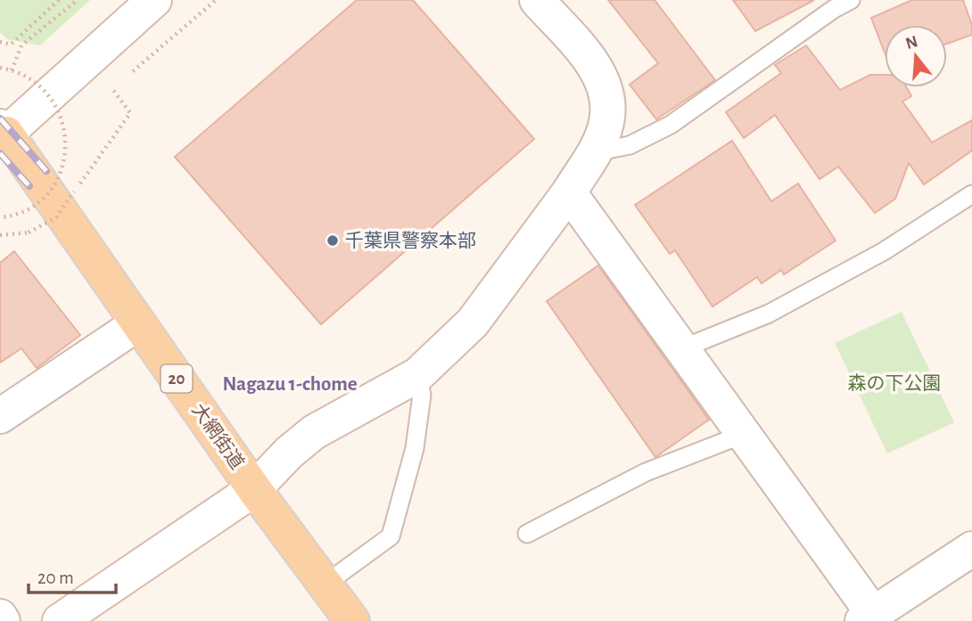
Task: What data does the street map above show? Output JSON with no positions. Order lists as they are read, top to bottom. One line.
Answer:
{"streets":{"main road":["20","大網街道"]},"districts":["Nagazu 1-chome"],"parks":["森の下公園"],"places":["千葉県警察本部"],"scale_bar":"20 m","north":"top"}
